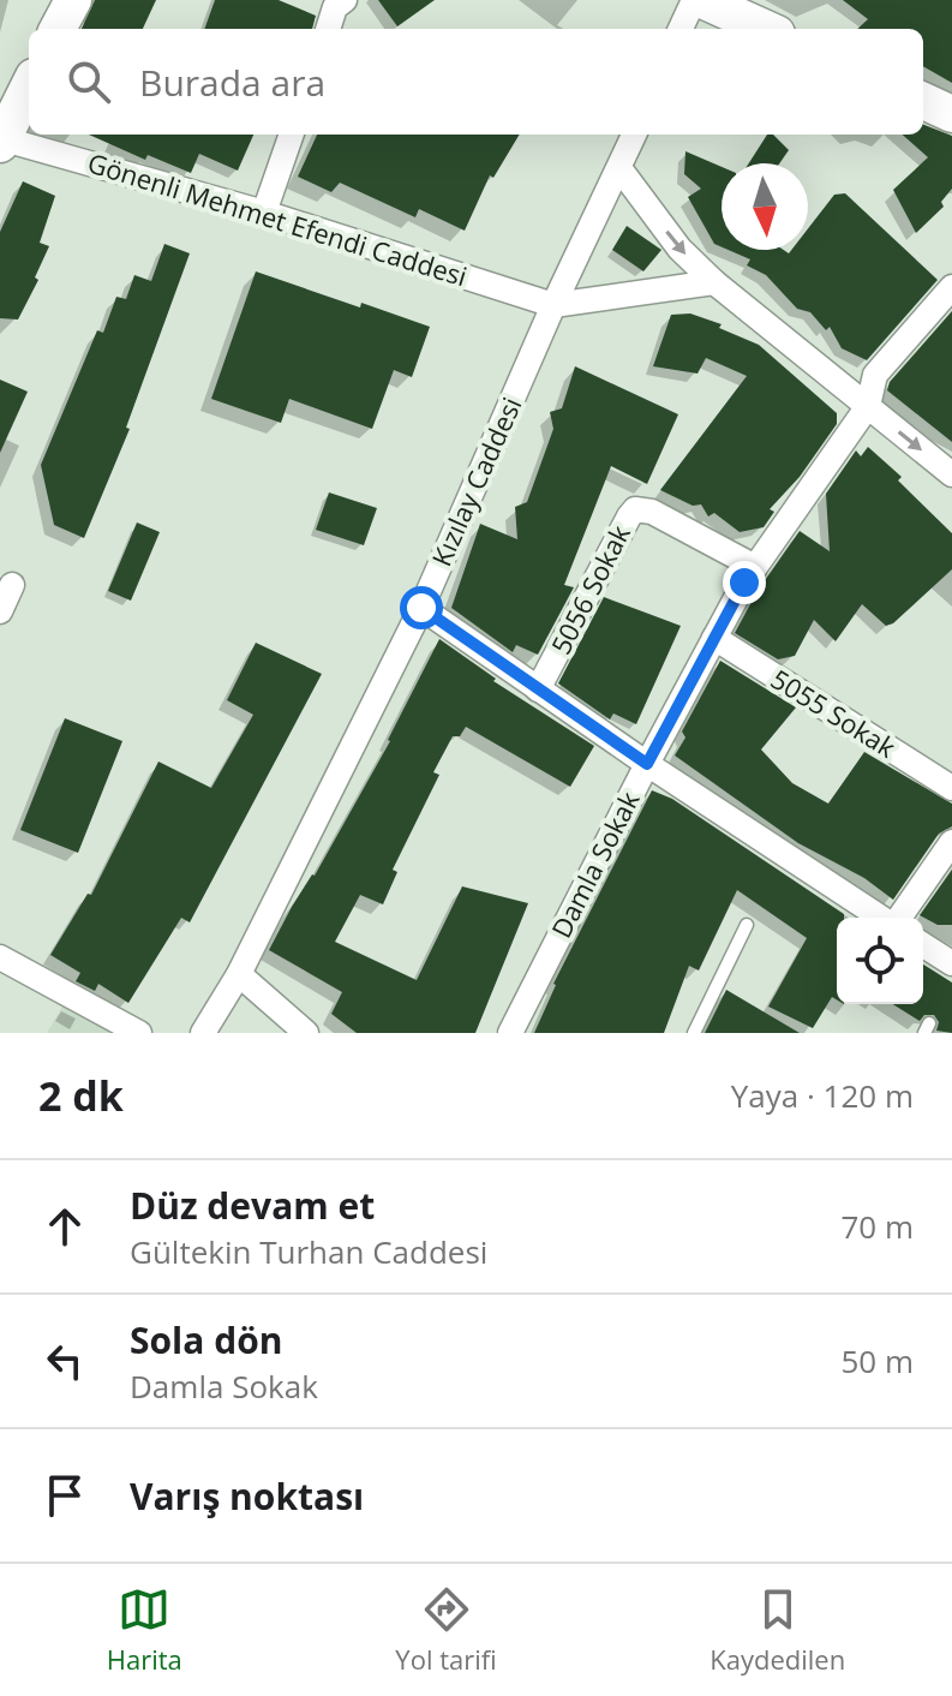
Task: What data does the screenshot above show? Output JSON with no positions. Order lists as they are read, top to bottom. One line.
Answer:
{"streets":{"street":["Gönenli Mehmet Efendi Caddesi","Kızılay Caddesi","5056 Sokak","5055 Sokak","Damla Sokak"]},"crossings":[["Gönenli Mehmet Efendi Caddesi","Kızılay Caddesi"],["5056 Sokak","Damla Sokak"],["5055 Sokak","Damla Sokak"]],"north":"bottom","page":{"search":"Burada ara","heading":["2 dk","Yaya · 120 m"],"list":[["Düz devam et","Gültekin Turhan Caddesi","70 m"],["Sola dön","Damla Sokak","50 m"],"Varış noktası"],"nav":["Harita","Yol tarifi","Kaydedilen"]}}
